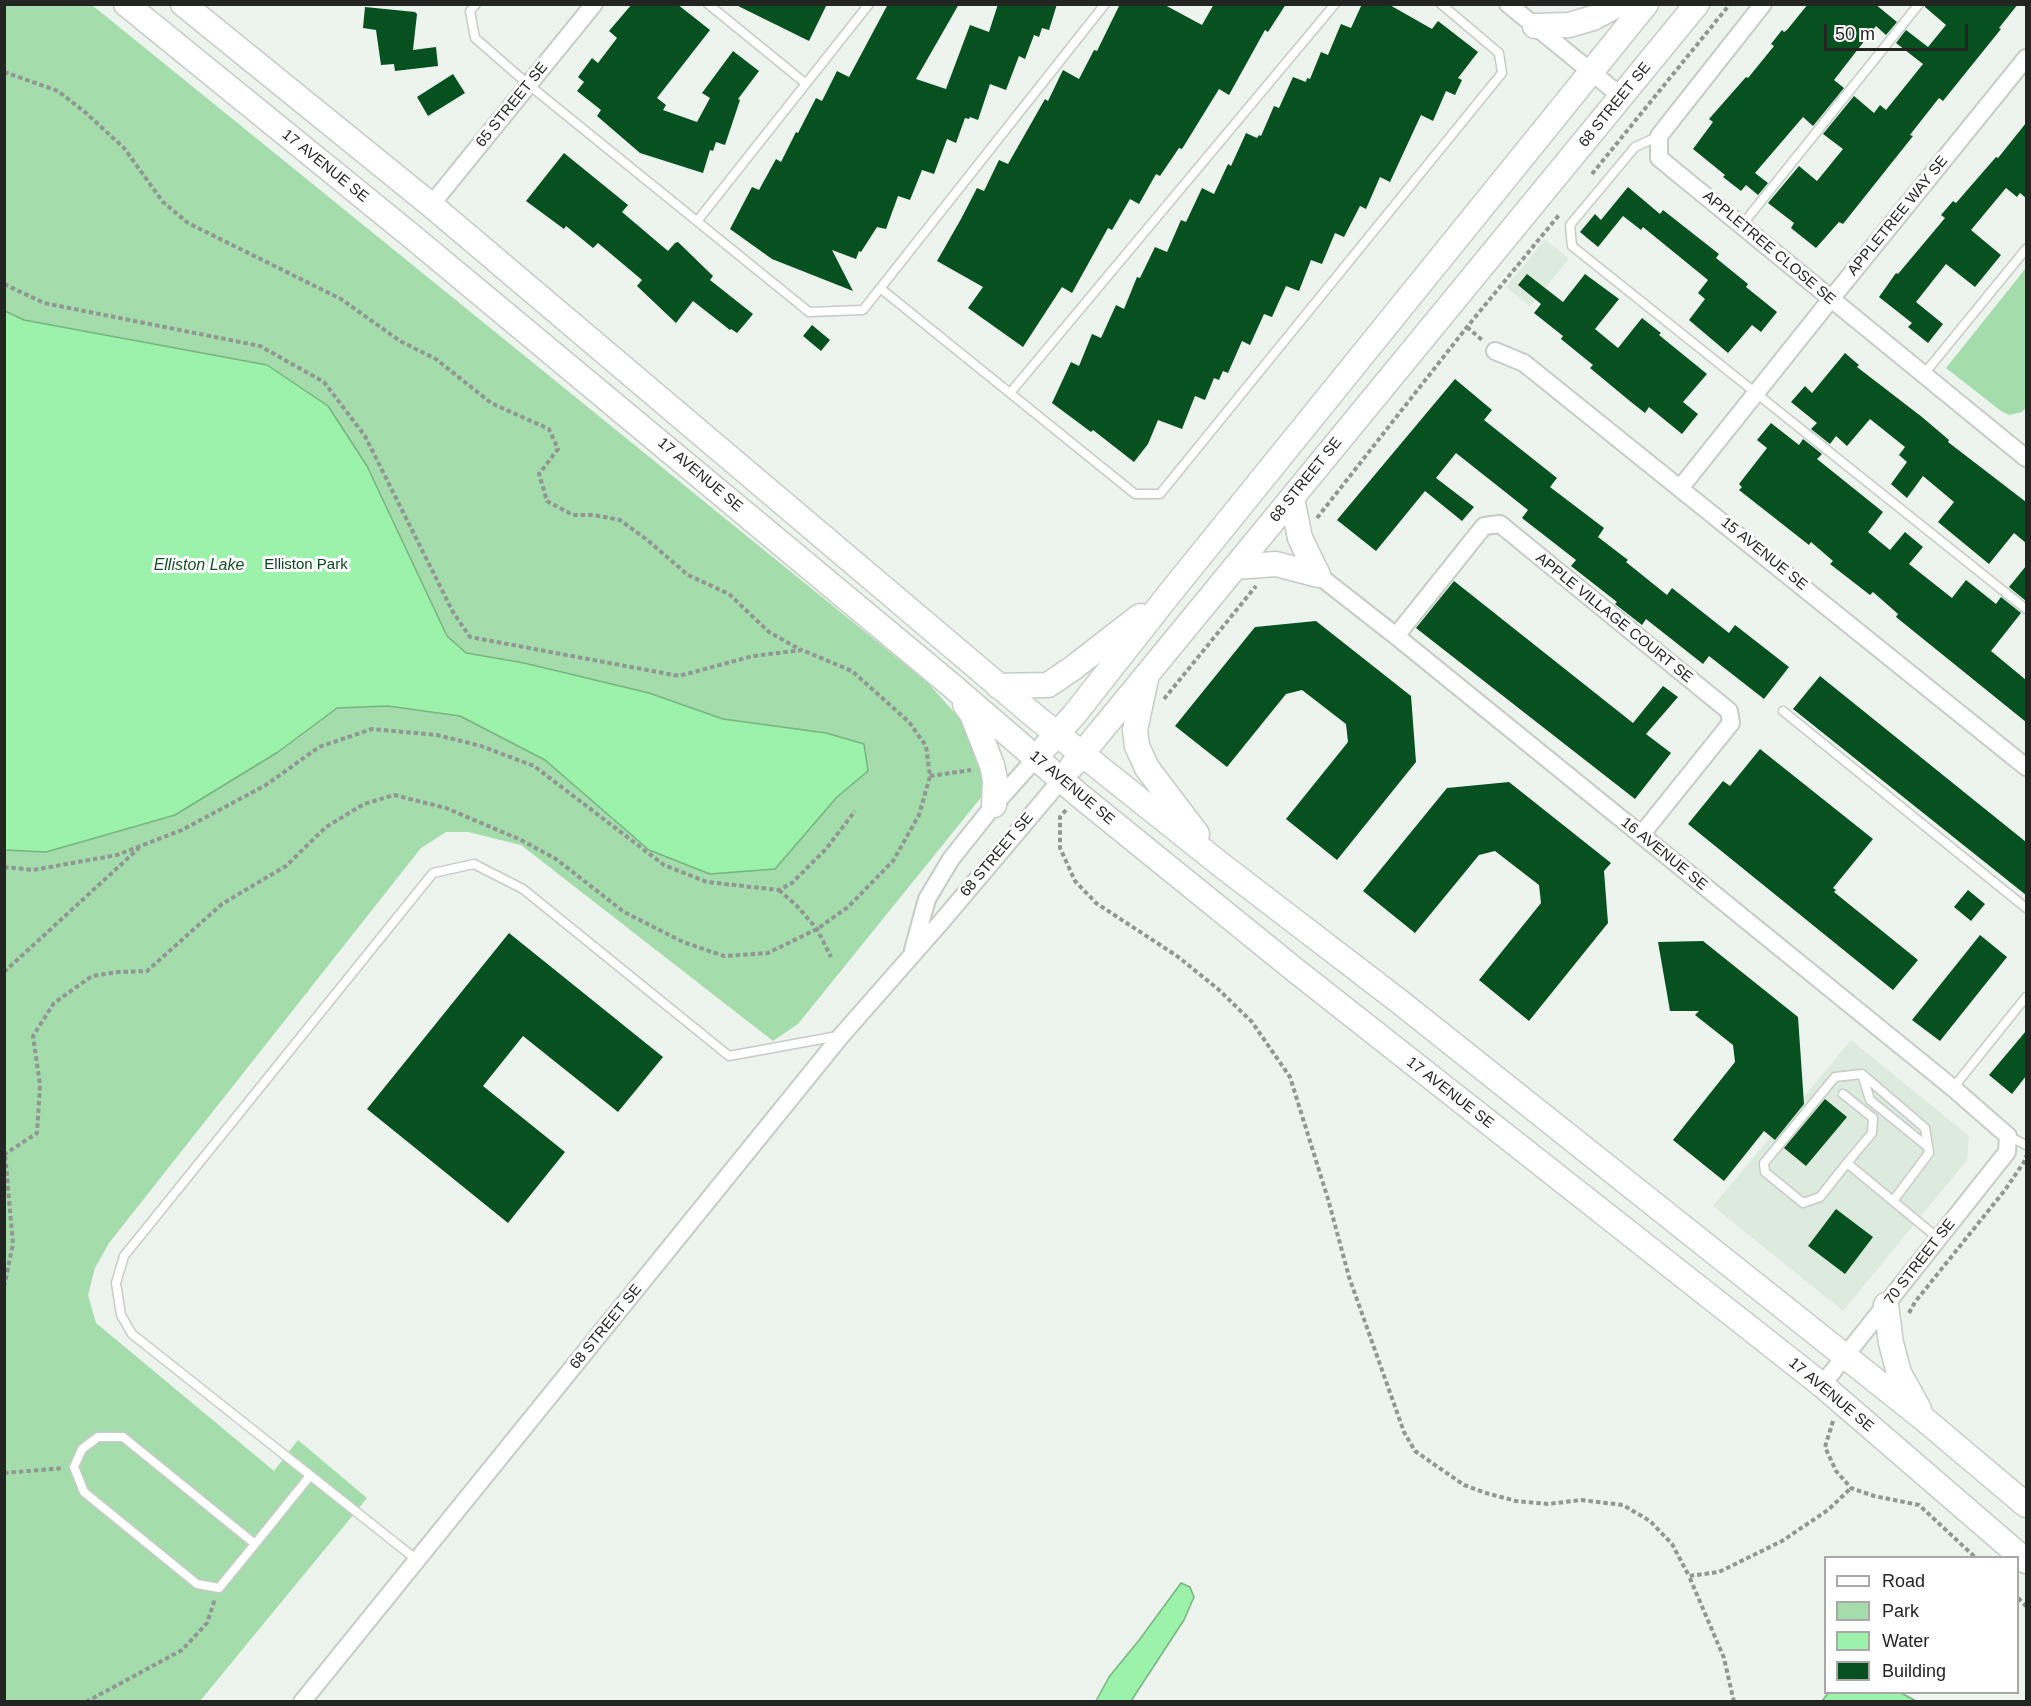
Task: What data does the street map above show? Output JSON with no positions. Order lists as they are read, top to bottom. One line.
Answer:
{"streets":{"main road":["68 STREET SE","17 AVENUE SE"],"street":["65 STREET SE","APPLETREE WAY SE","APPLETREE CLOSE SE","15 AVENUE SE","APPLE VILLAGE COURT SE","16 AVENUE SE","70 STREET SE"]},"crossings":[["65 STREET SE","17 AVENUE SE"],["68 STREET SE","17 AVENUE SE"],["17 AVENUE SE","70 STREET SE"],["APPLETREE WAY SE","APPLETREE CLOSE SE"],["APPLETREE WAY SE","15 AVENUE SE"],["APPLE VILLAGE COURT SE","16 AVENUE SE"],["16 AVENUE SE","70 STREET SE"]],"water":["Elliston Lake"],"parks":["Elliston Park"],"legend":["Road","Park","Water","Building"],"scale_bar":"50 m"}
